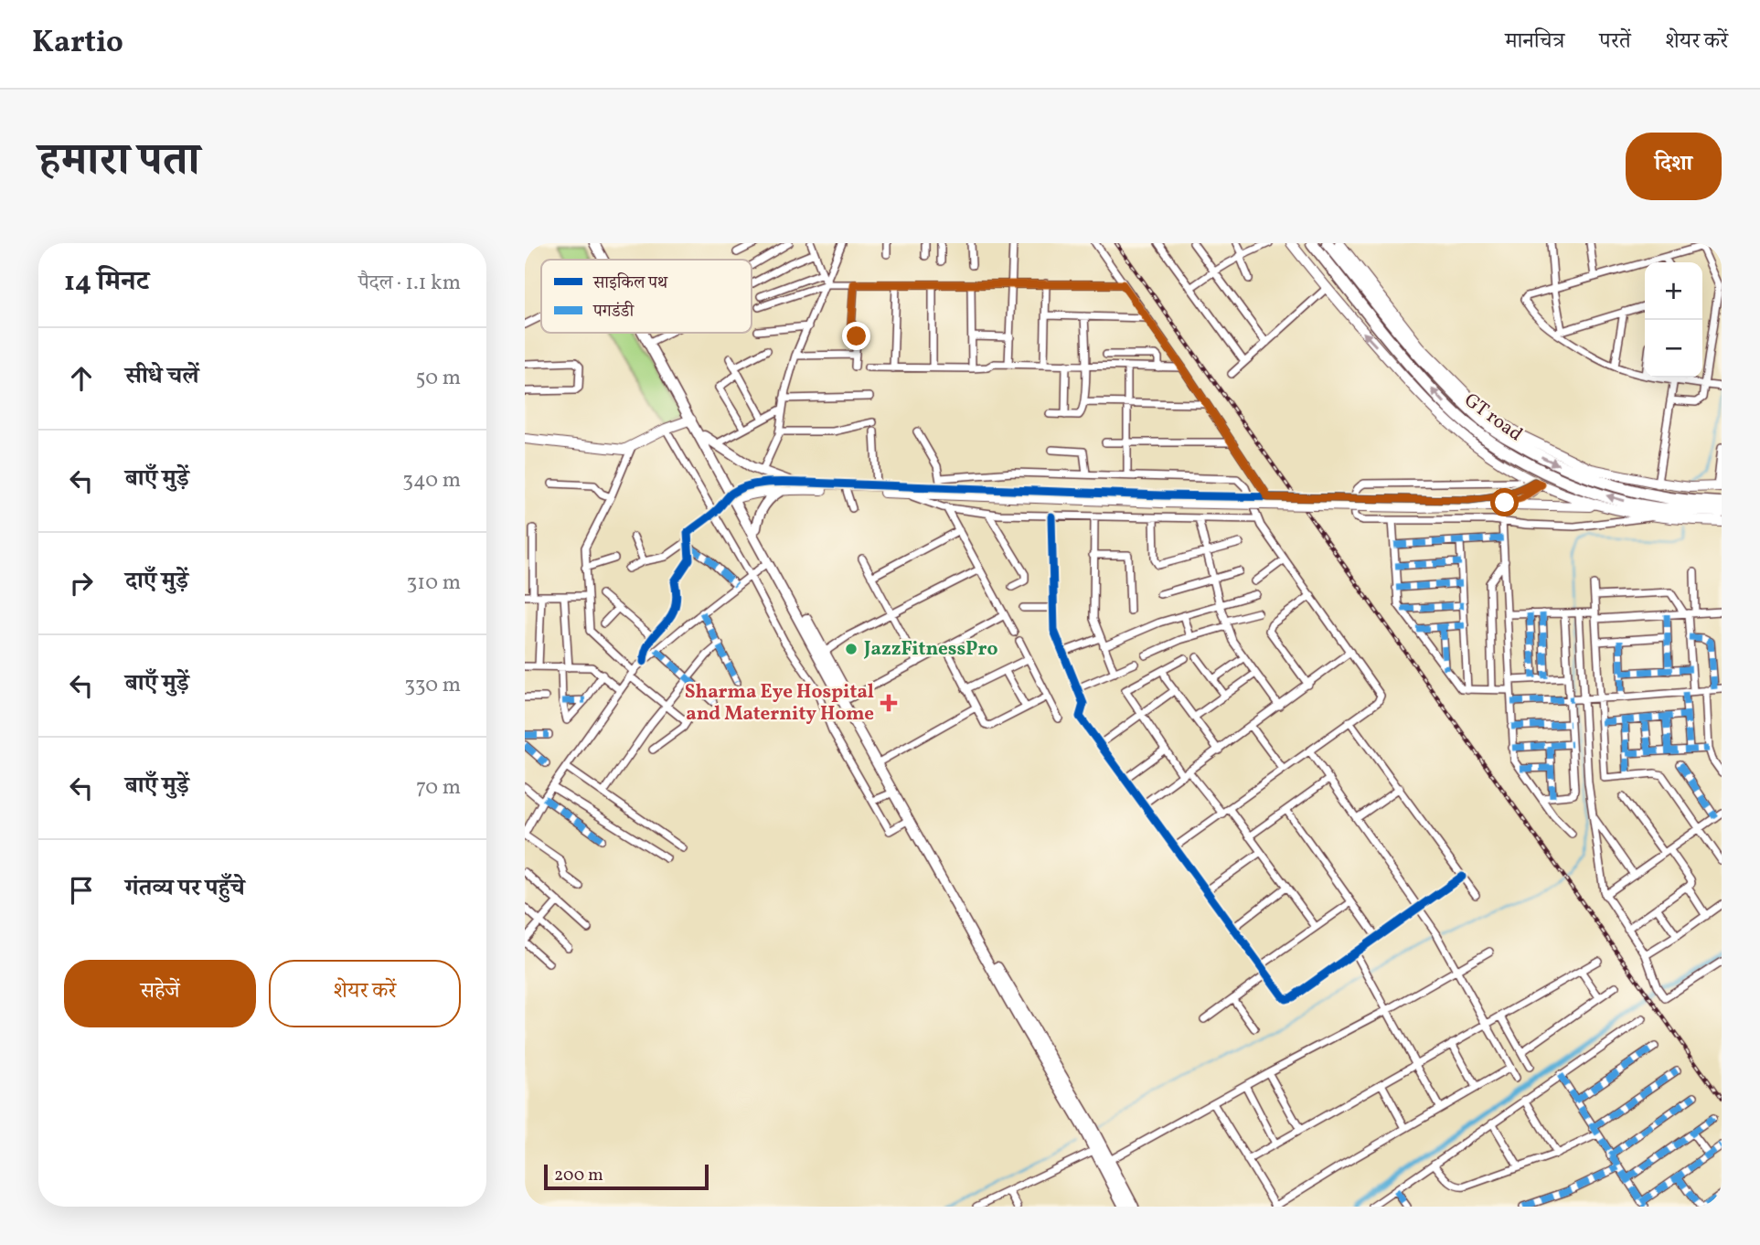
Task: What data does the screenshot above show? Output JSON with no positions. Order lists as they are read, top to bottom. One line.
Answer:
{"streets":{"highway":["GT road"]},"places":{"other":["JazzFitnessPro"],"health":["Sharma Eye Hospital and Maternity Home"]},"legend":["साइकिल पथ","पगडंडी"],"scale_bar":"200 m","page":{"header":"Kartio","nav":["मानचित्र","परतें","शेयर करें"],"title":"हमारा पता","buttons":["दिशा",["सहेजें","शेयर करें"]],"heading":["14 मिनट","पैदल · 1.1 km"],"map_buttons":["+","−"],"list":[["सीधे चलें","50 m"],["बाएँ मुड़ें","340 m"],["दाएँ मुड़ें","310 m"],["बाएँ मुड़ें","330 m"],["बाएँ मुड़ें","70 m"],"गंतव्य पर पहुँचे"],"scale":"200 m"}}
